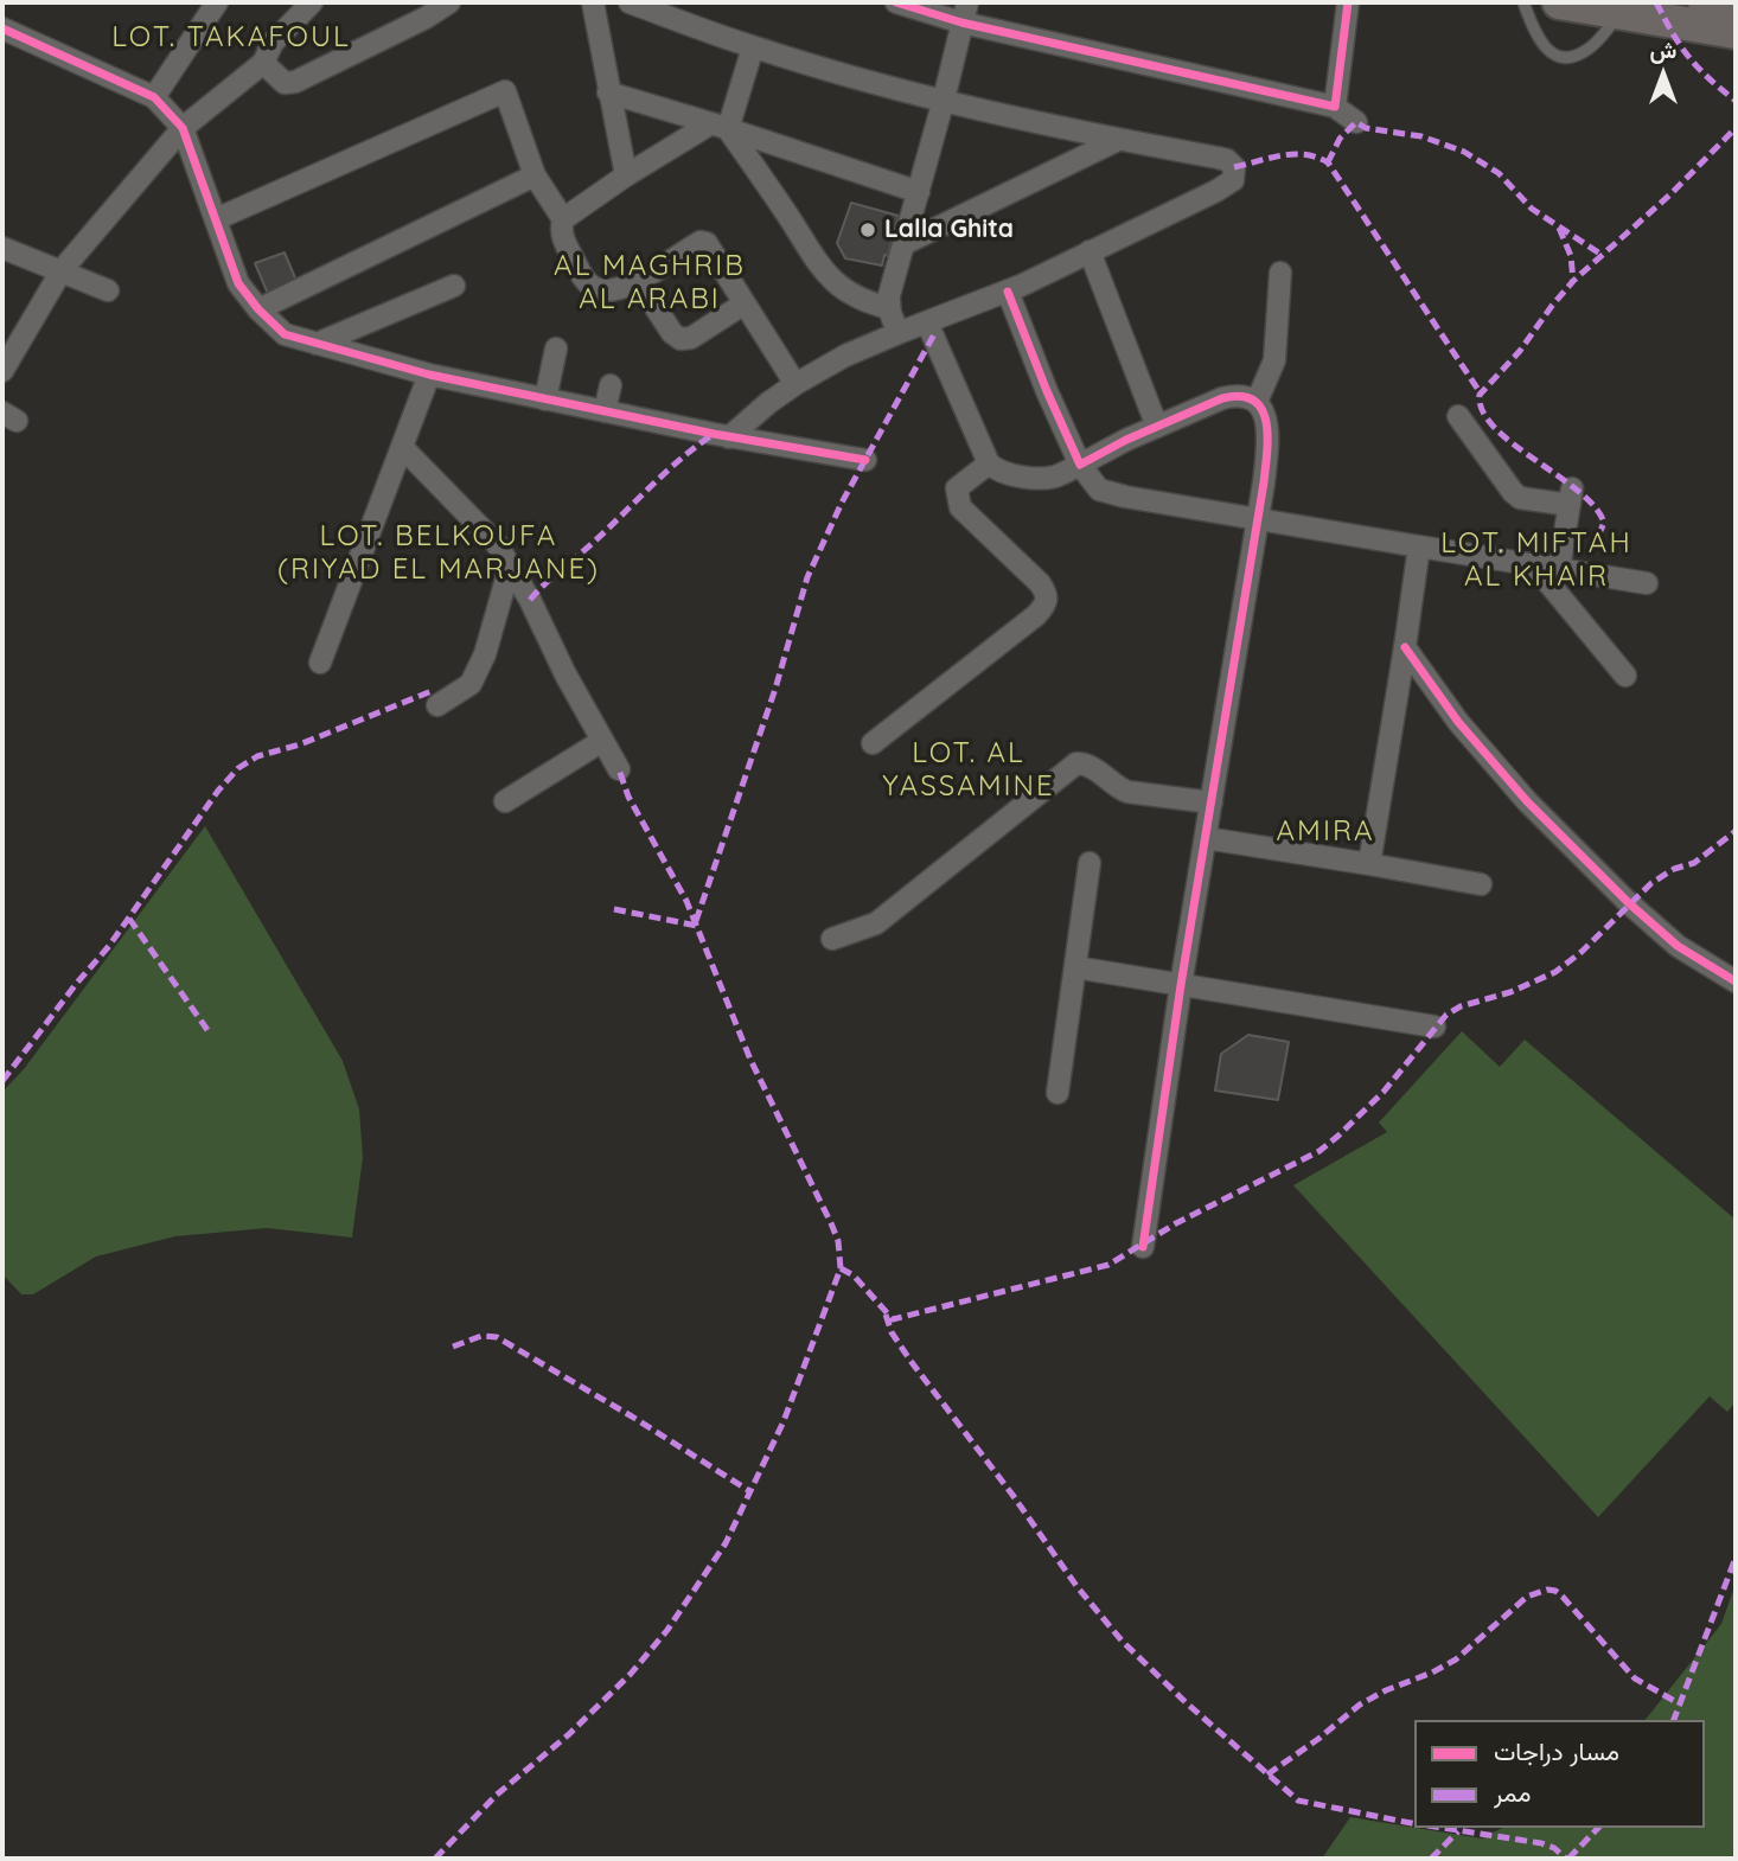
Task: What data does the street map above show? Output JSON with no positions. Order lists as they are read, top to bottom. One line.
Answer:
{"districts":["LOT. TAKAFOUL","AL MAGHRIB AL ARABI","LOT. BELKOUFA (RIYAD EL MARJANE)","LOT. MIFTAH AL KHAIR","LOT. AL YASSAMINE","AMIRA"],"places":["Lalla Ghita"],"legend":["مسار دراجات","ممر"],"north":"top"}
